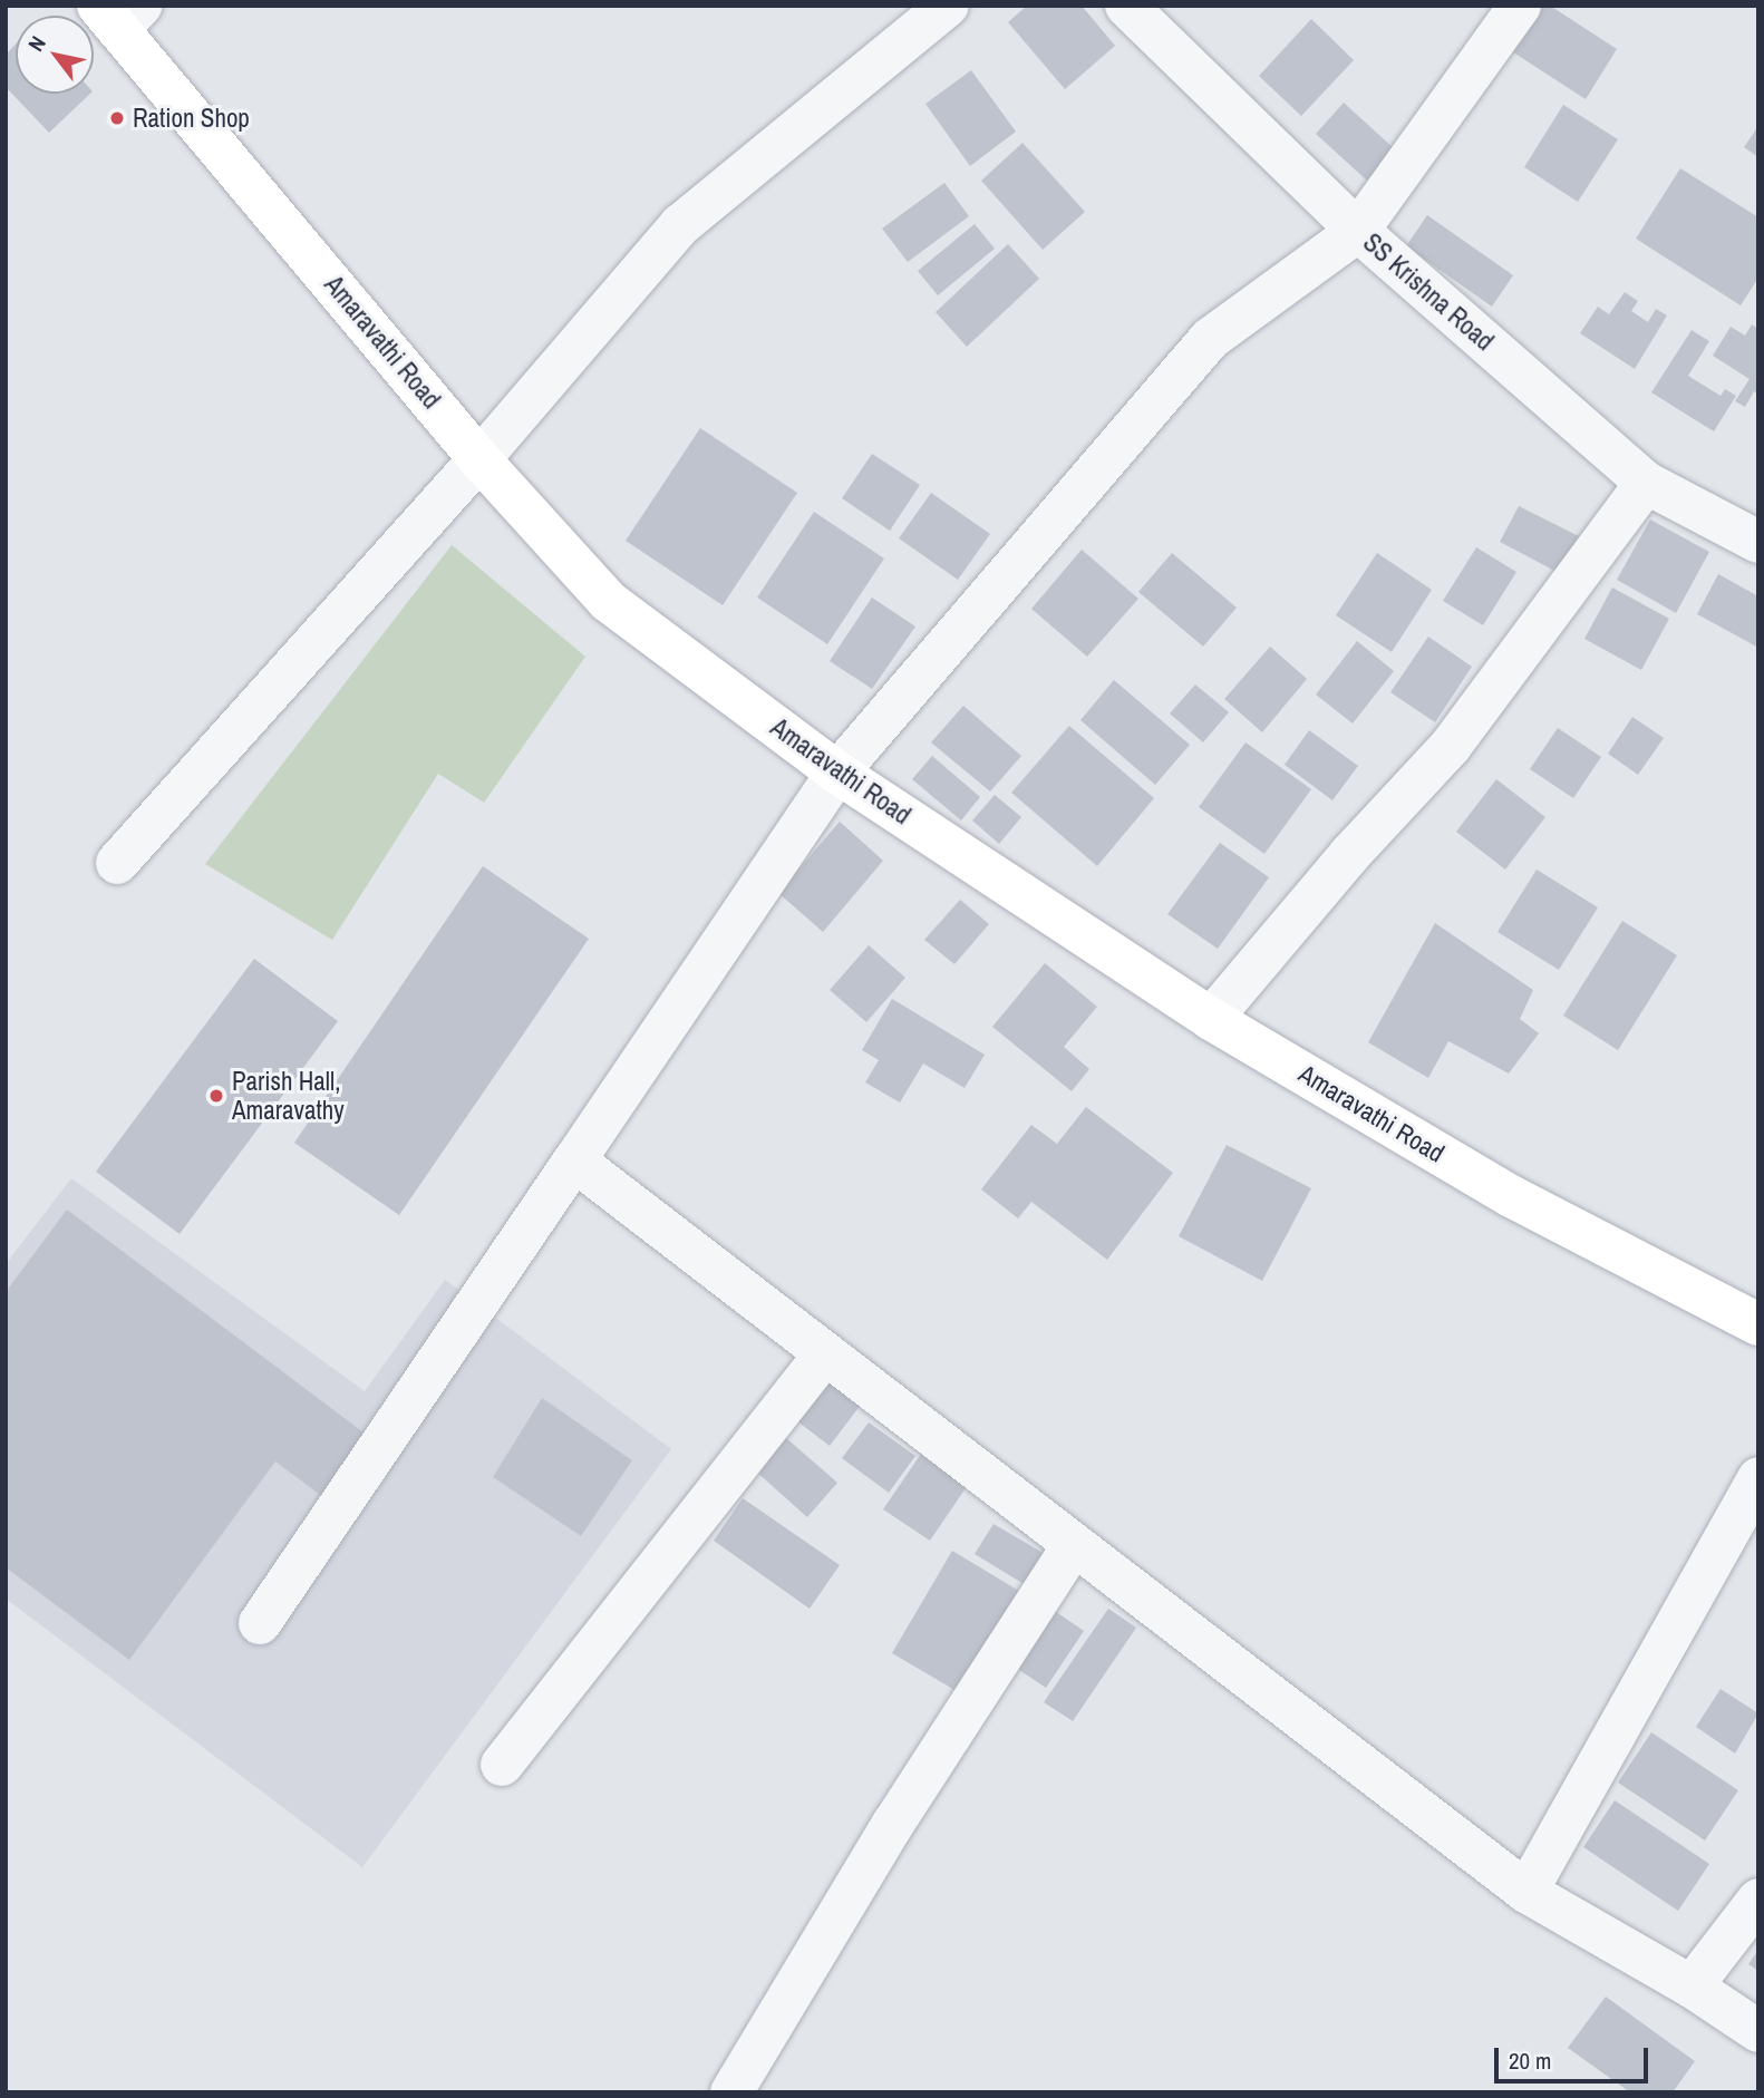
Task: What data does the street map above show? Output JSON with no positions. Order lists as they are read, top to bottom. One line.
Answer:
{"streets":{"main road":["Amaravathi Road"],"street":["SS Krishna Road"]},"places":["Ration Shop","Parish Hall, Amaravathy"],"scale_bar":"20 m","north":"top left"}
